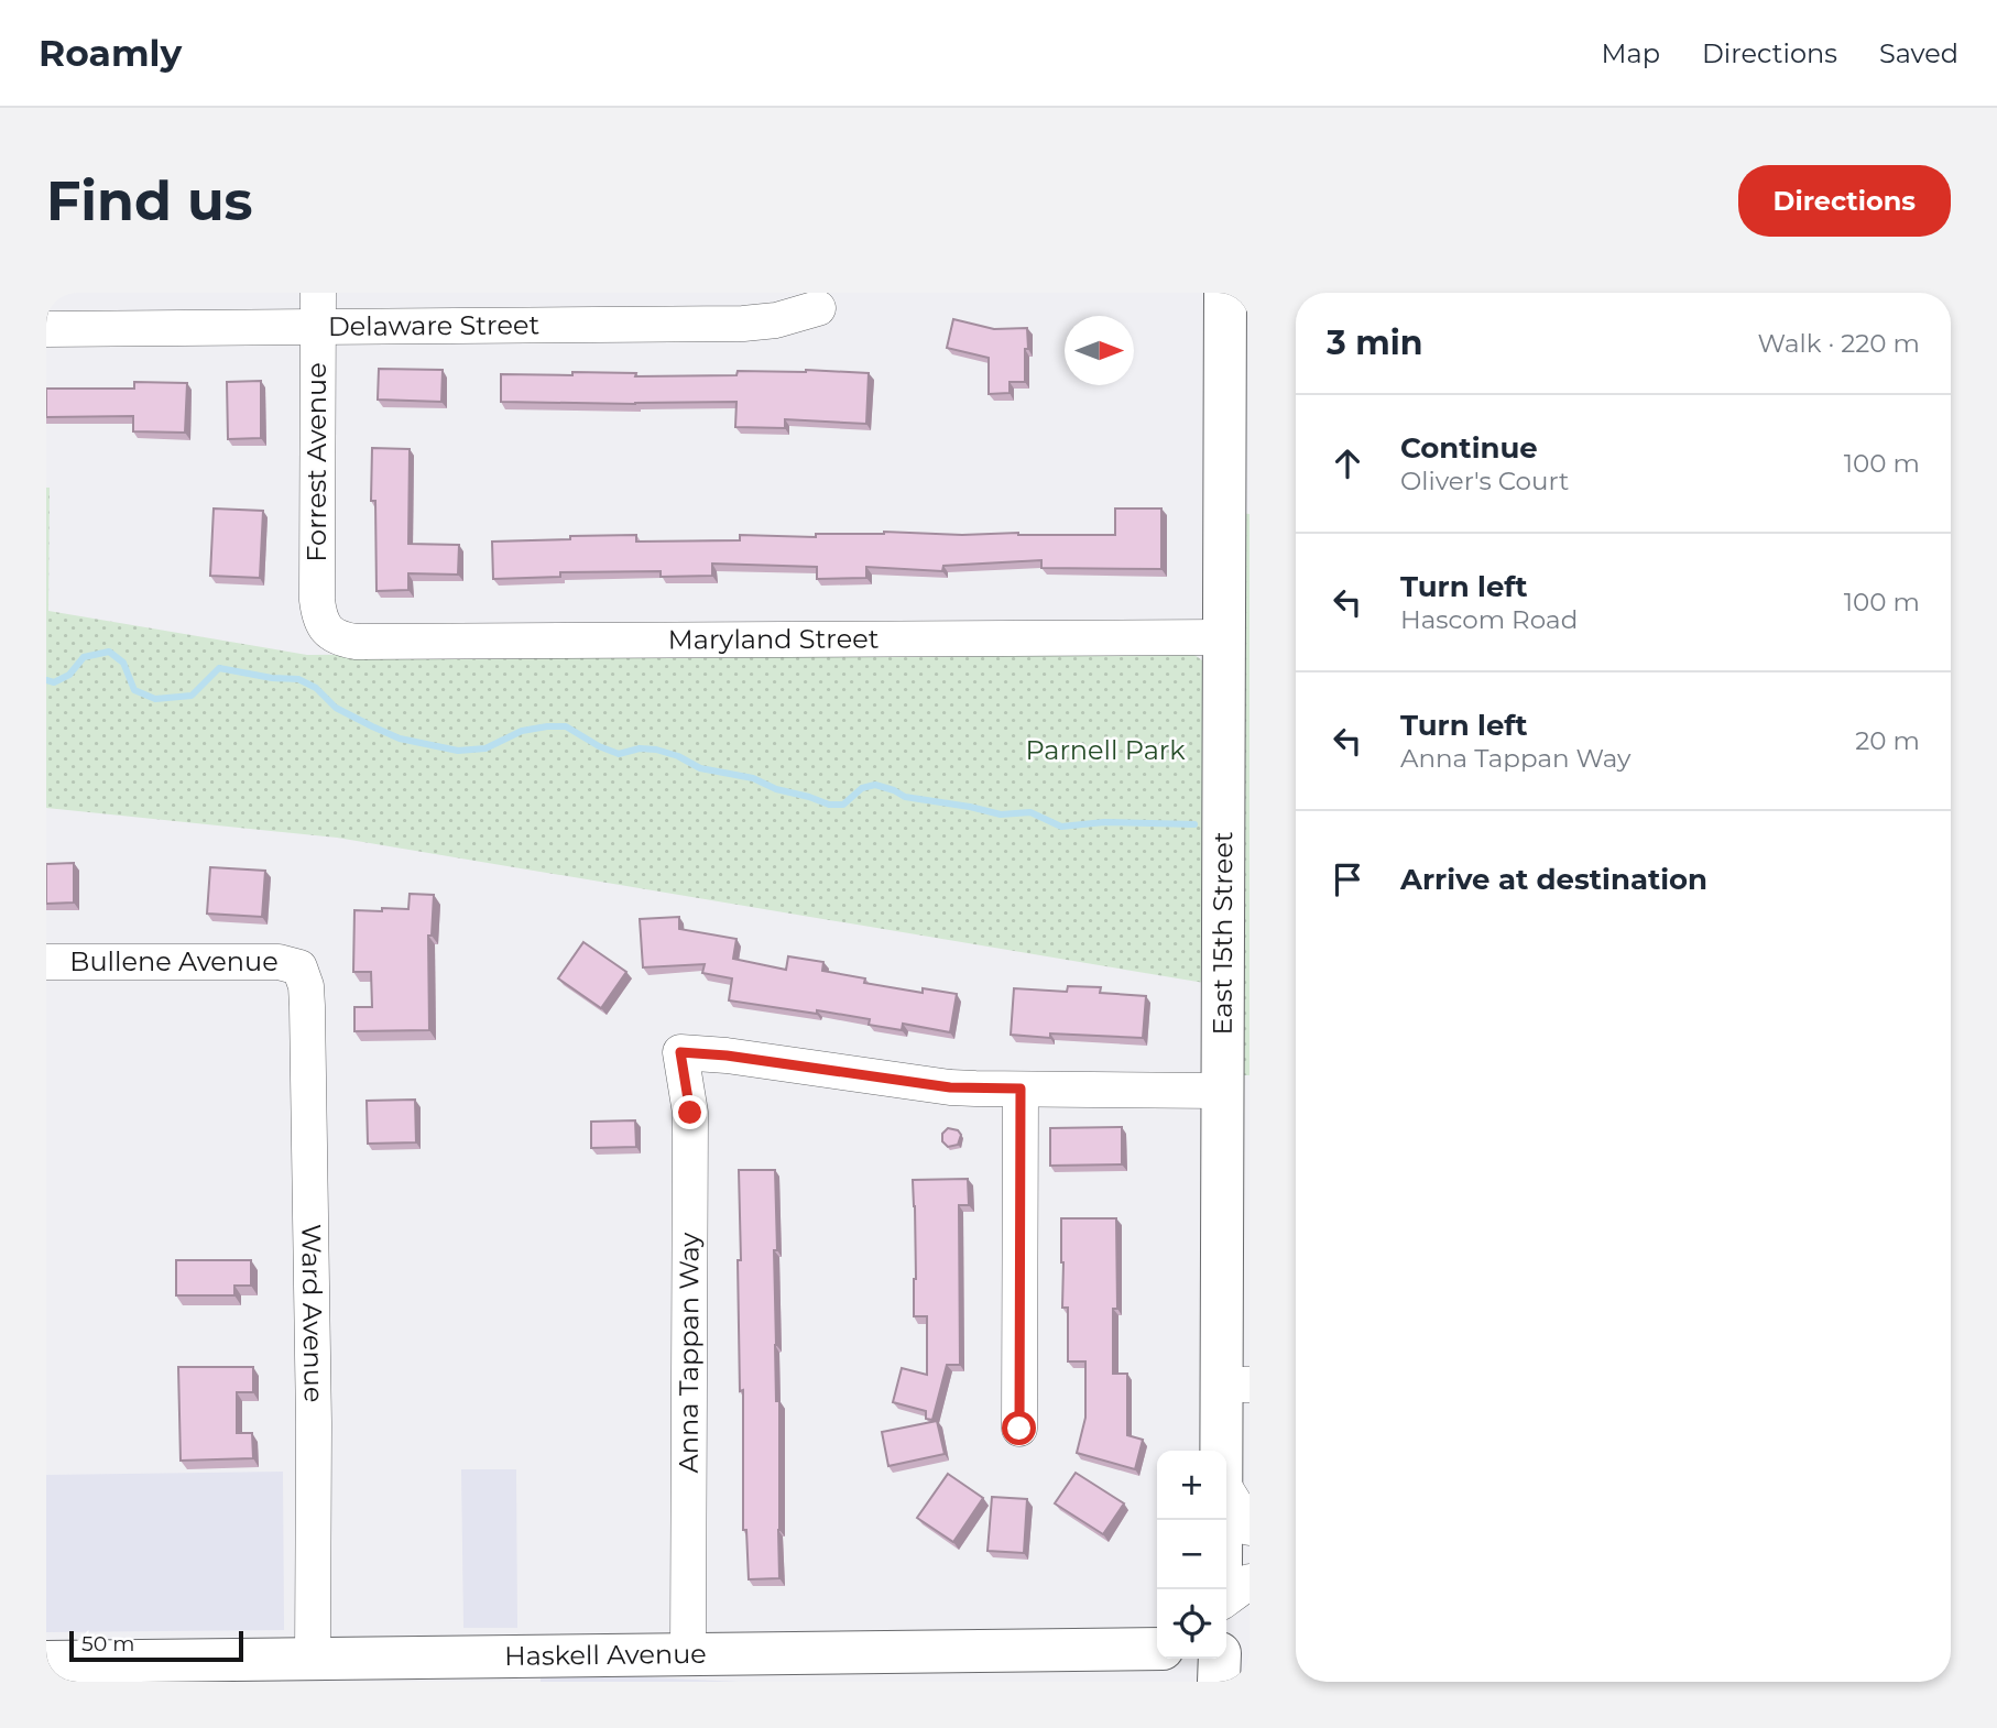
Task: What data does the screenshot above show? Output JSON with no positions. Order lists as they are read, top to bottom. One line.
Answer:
{"streets":{"main road":["East 15th Street","Haskell Avenue"],"street":["Delaware Street","Forrest Avenue","Maryland Street","Bullene Avenue","Ward Avenue","Anna Tappan Way"]},"crossings":[["Delaware Street","Forrest Avenue"],["Forrest Avenue","Maryland Street"],["Maryland Street","East 15th Street"],["Bullene Avenue","Ward Avenue"],["Ward Avenue","Haskell Avenue"],["Anna Tappan Way","Haskell Avenue"]],"parks":["Parnell Park"],"scale_bar":"50 m","north":"right","page":{"header":"Roamly","nav":["Map","Directions","Saved"],"buttons":"Directions","title":"Find us","heading":["3 min","Walk · 220 m"],"list":[["Continue","Oliver's Court","100 m"],["Turn left","Hascom Road","100 m"],["Turn left","Anna Tappan Way","20 m"],"Arrive at destination"],"map_buttons":["+","−"],"scale":"50 m"}}
